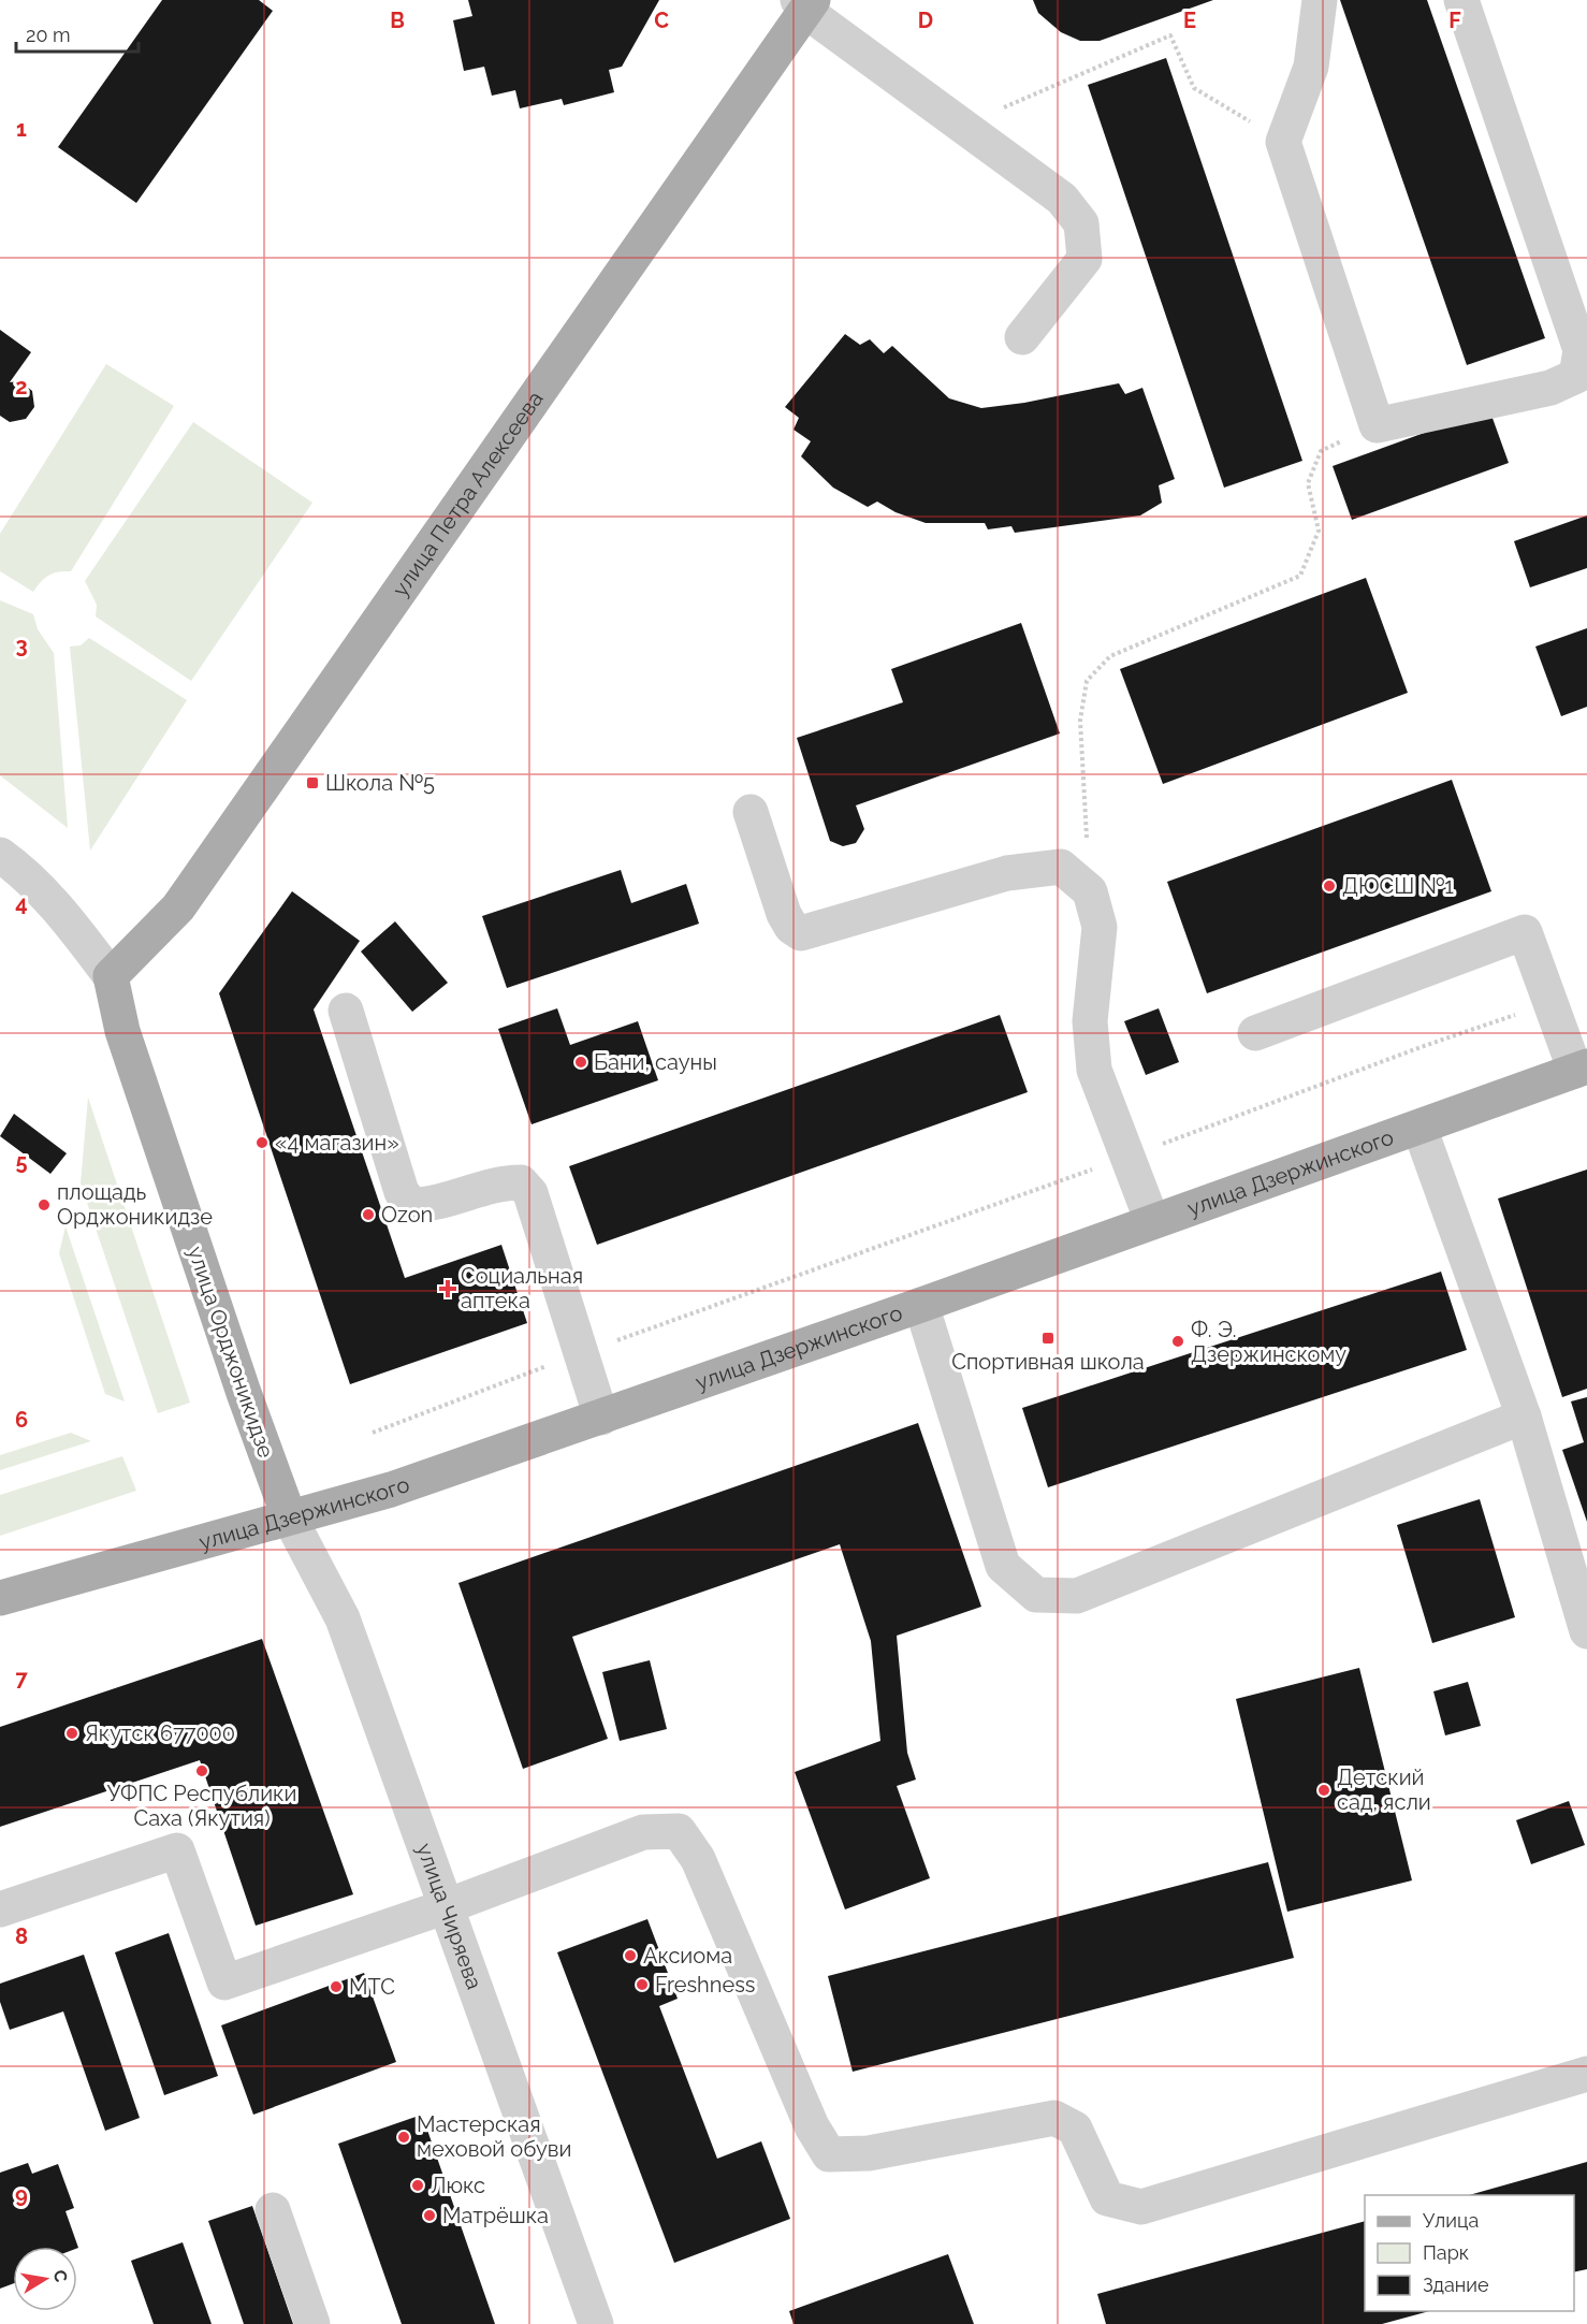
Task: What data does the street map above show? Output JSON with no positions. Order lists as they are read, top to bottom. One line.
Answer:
{"streets":{"main road":["улица Петра Алексеева","улица Дзержинского","улица Орджоникидзе"],"street":["улица Чиряева"]},"crossings":[["улица Петра Алексеева","улица Орджоникидзе"],["улица Дзержинского","улица Орджоникидзе"],["улица Дзержинского","улица Чиряева"],["улица Орджоникидзе","улица Чиряева"]],"places":{"transit":["Школа №5","Спортивная школа"],"other":["ДЮСШ №1","Бани, сауны","«4 магазин»","площадь Орджоникидзе","Ozon","Ф. Э. Дзержинскому","Якутск 677000","УФПС Республики Саха (Якутия)","Детский сад, ясли","Аксиома","Freshness","МТС","Мастерская меховой обуви","Люкс","Матрёшка"],"health":["Социальная аптека"]},"legend":["Улица","Парк","Здание"],"scale_bar":"20 m","north":"right","grid":{"columns":["B","C","D","E","F"],"rows":["1","2","3","4","5","6","7","8","9"]}}
